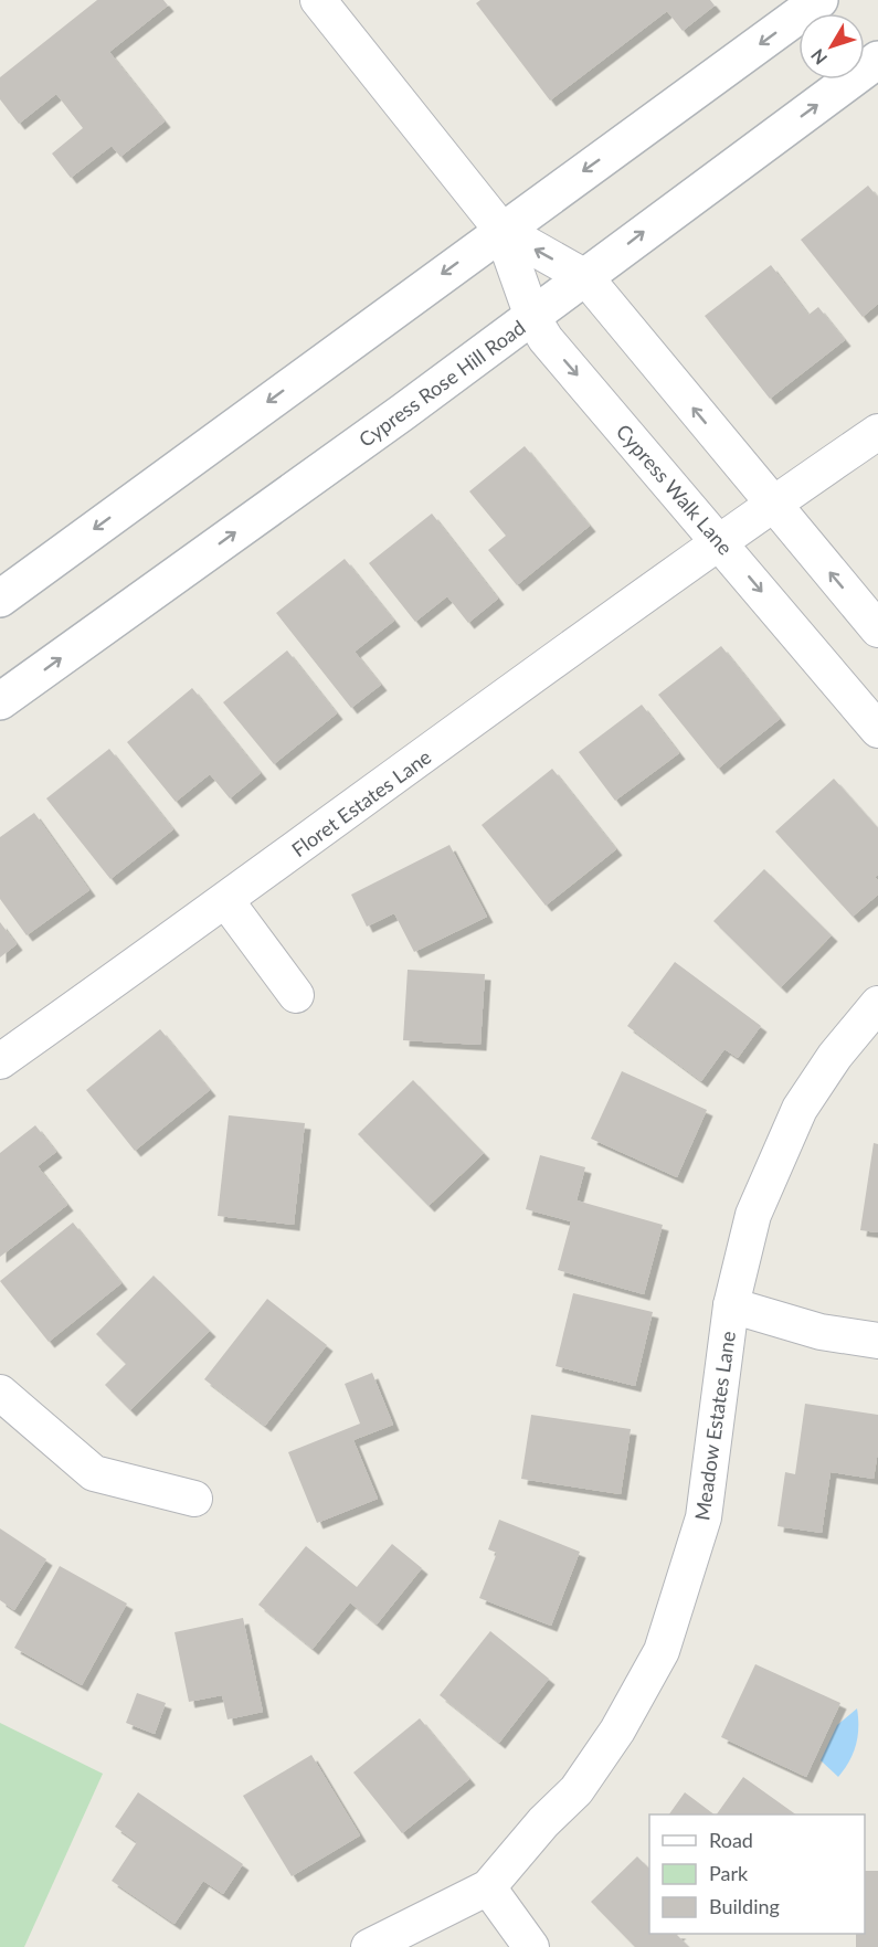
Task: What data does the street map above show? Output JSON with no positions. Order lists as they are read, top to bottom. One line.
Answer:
{"streets":{"main road":["Cypress Rose Hill Road"],"street":["Cypress Walk Lane","Floret Estates Lane","Meadow Estates Lane"]},"crossings":[["Cypress Rose Hill Road","Cypress Walk Lane"],["Cypress Walk Lane","Floret Estates Lane"]],"legend":["Road","Park","Building"],"north":"bottom left"}
